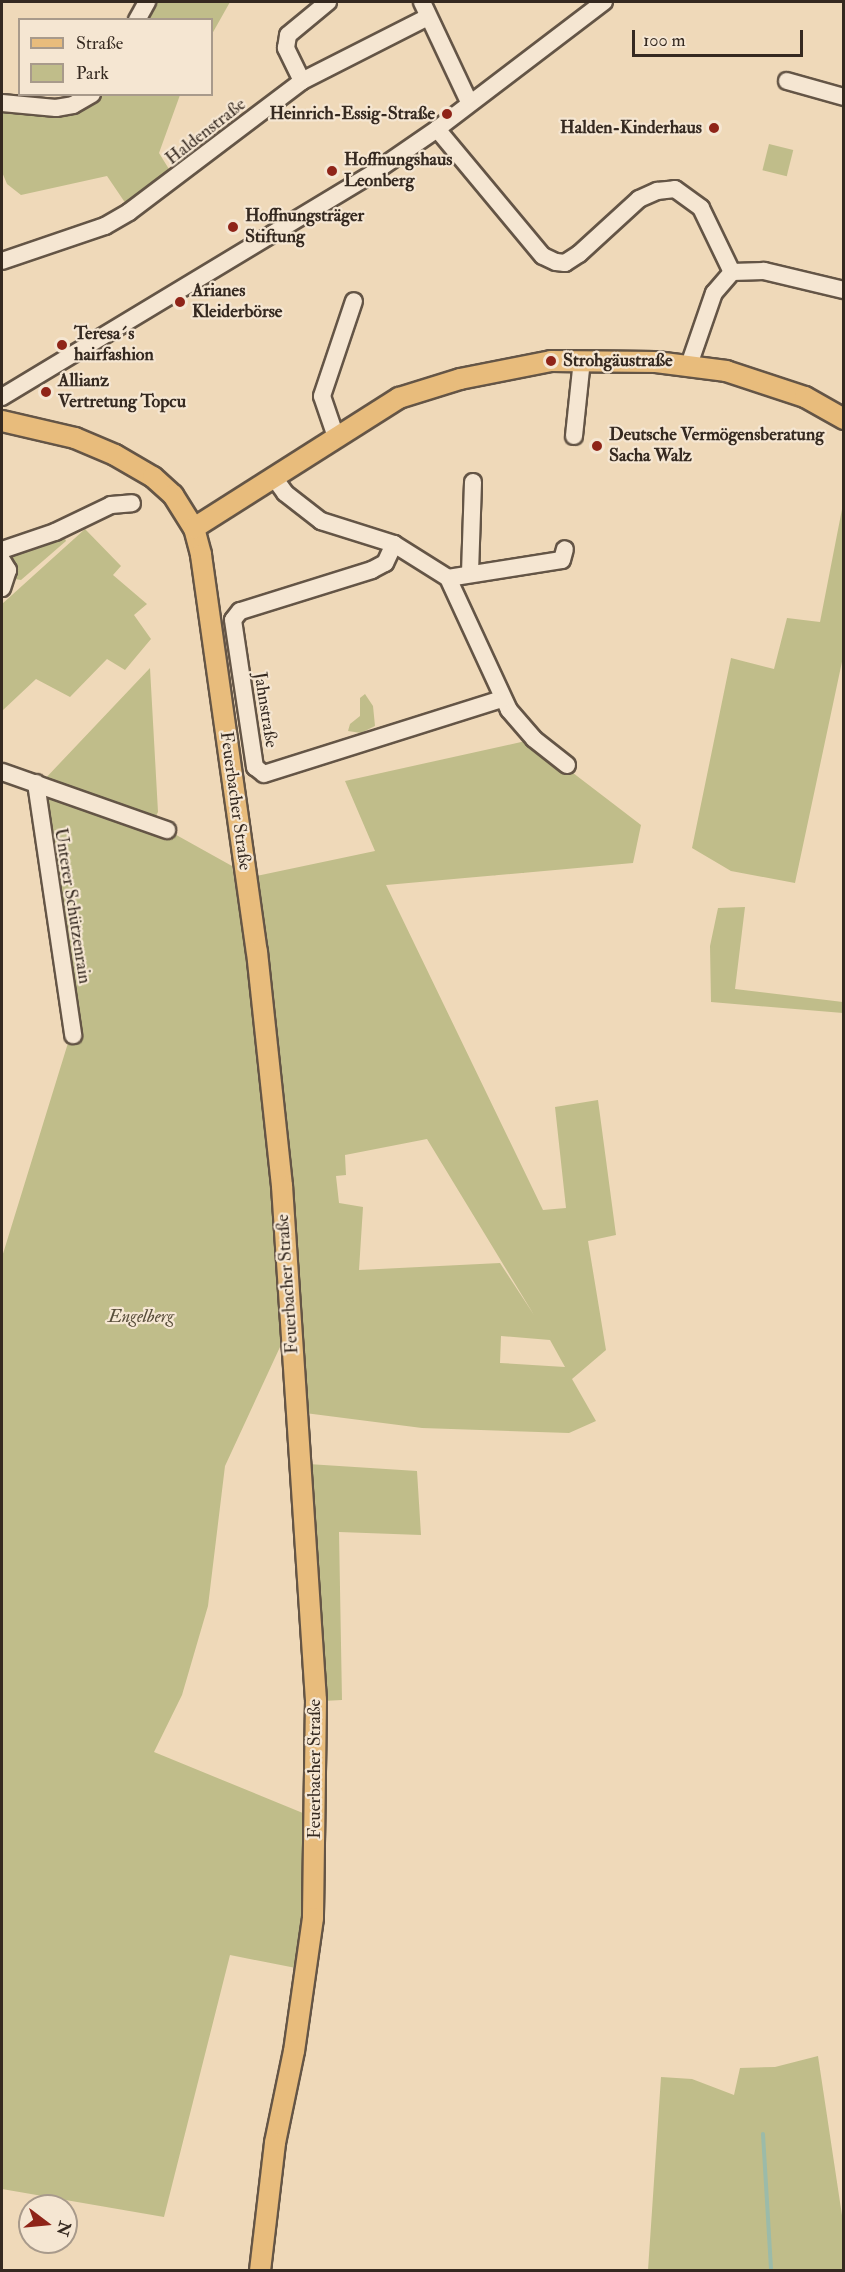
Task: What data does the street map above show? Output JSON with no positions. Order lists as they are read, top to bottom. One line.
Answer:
{"streets":{"main road":["Feuerbacher Straße"],"street":["Haldenstraße","Jahnstraße","Unterer Schützenrain"]},"parks":["Engelberg"],"places":["Heinrich-Essig-Straße","Halden-Kinderhaus","Hoffnungshaus Leonberg","Hoffnungsträger Stiftung","Arianes Kleiderbörse","Teresa´s hairfashion","Strohgäustraße","Allianz Vertretung Topcu","Deutsche Vermögensberatung Sacha Walz"],"legend":["Straße","Park"],"scale_bar":"100 m","north":"right"}
